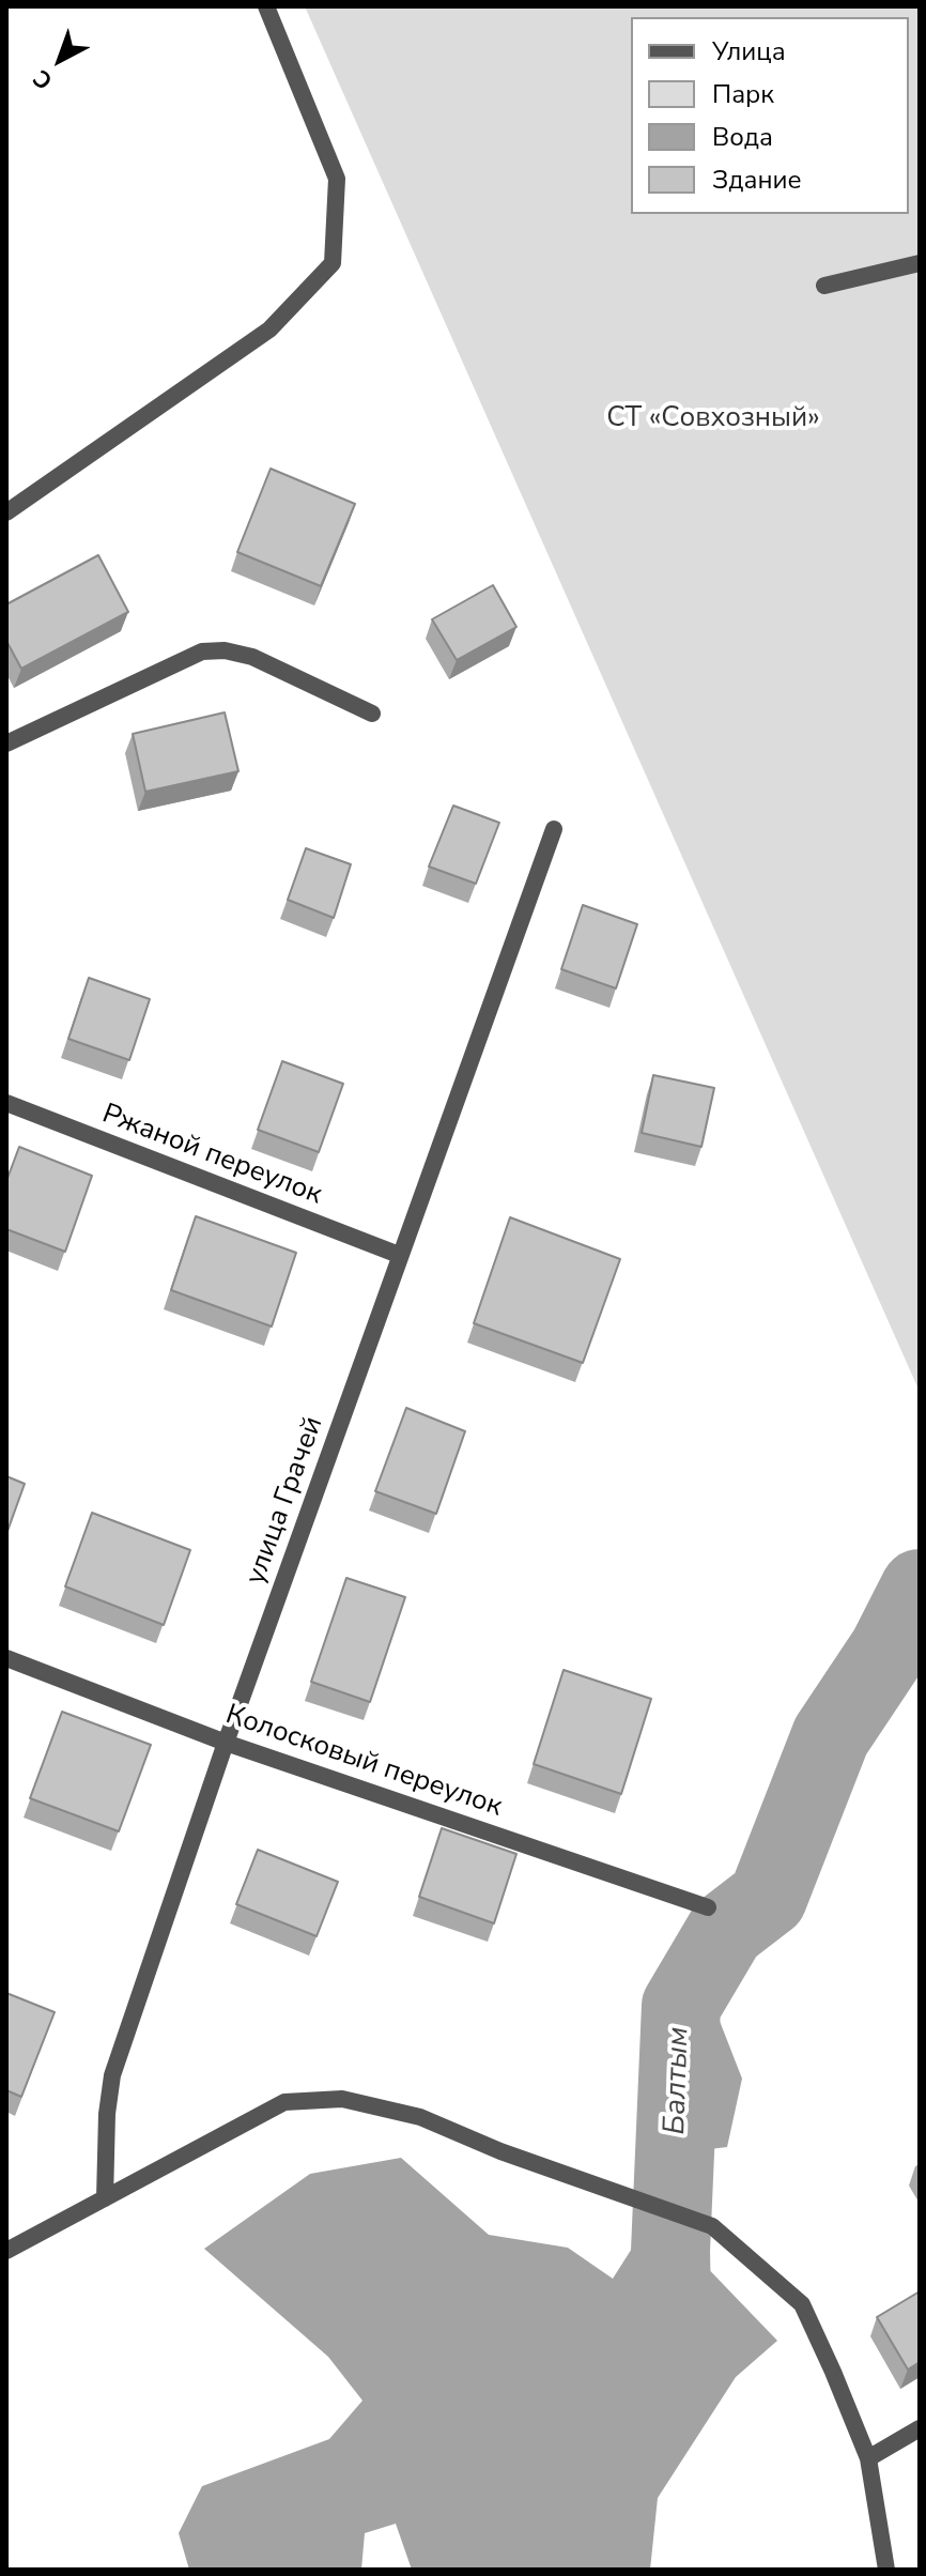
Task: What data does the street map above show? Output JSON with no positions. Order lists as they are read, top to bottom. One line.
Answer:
{"streets":{"street":["Ржаной переулок","улица Грачей","Колосковый переулок"]},"crossings":[["Ржаной переулок","улица Грачей"],["улица Грачей","Колосковый переулок"]],"water":["Балтым"],"parks":["СТ «Совхозный»"],"legend":["Улица","Парк","Вода","Здание"],"north":"bottom left"}
